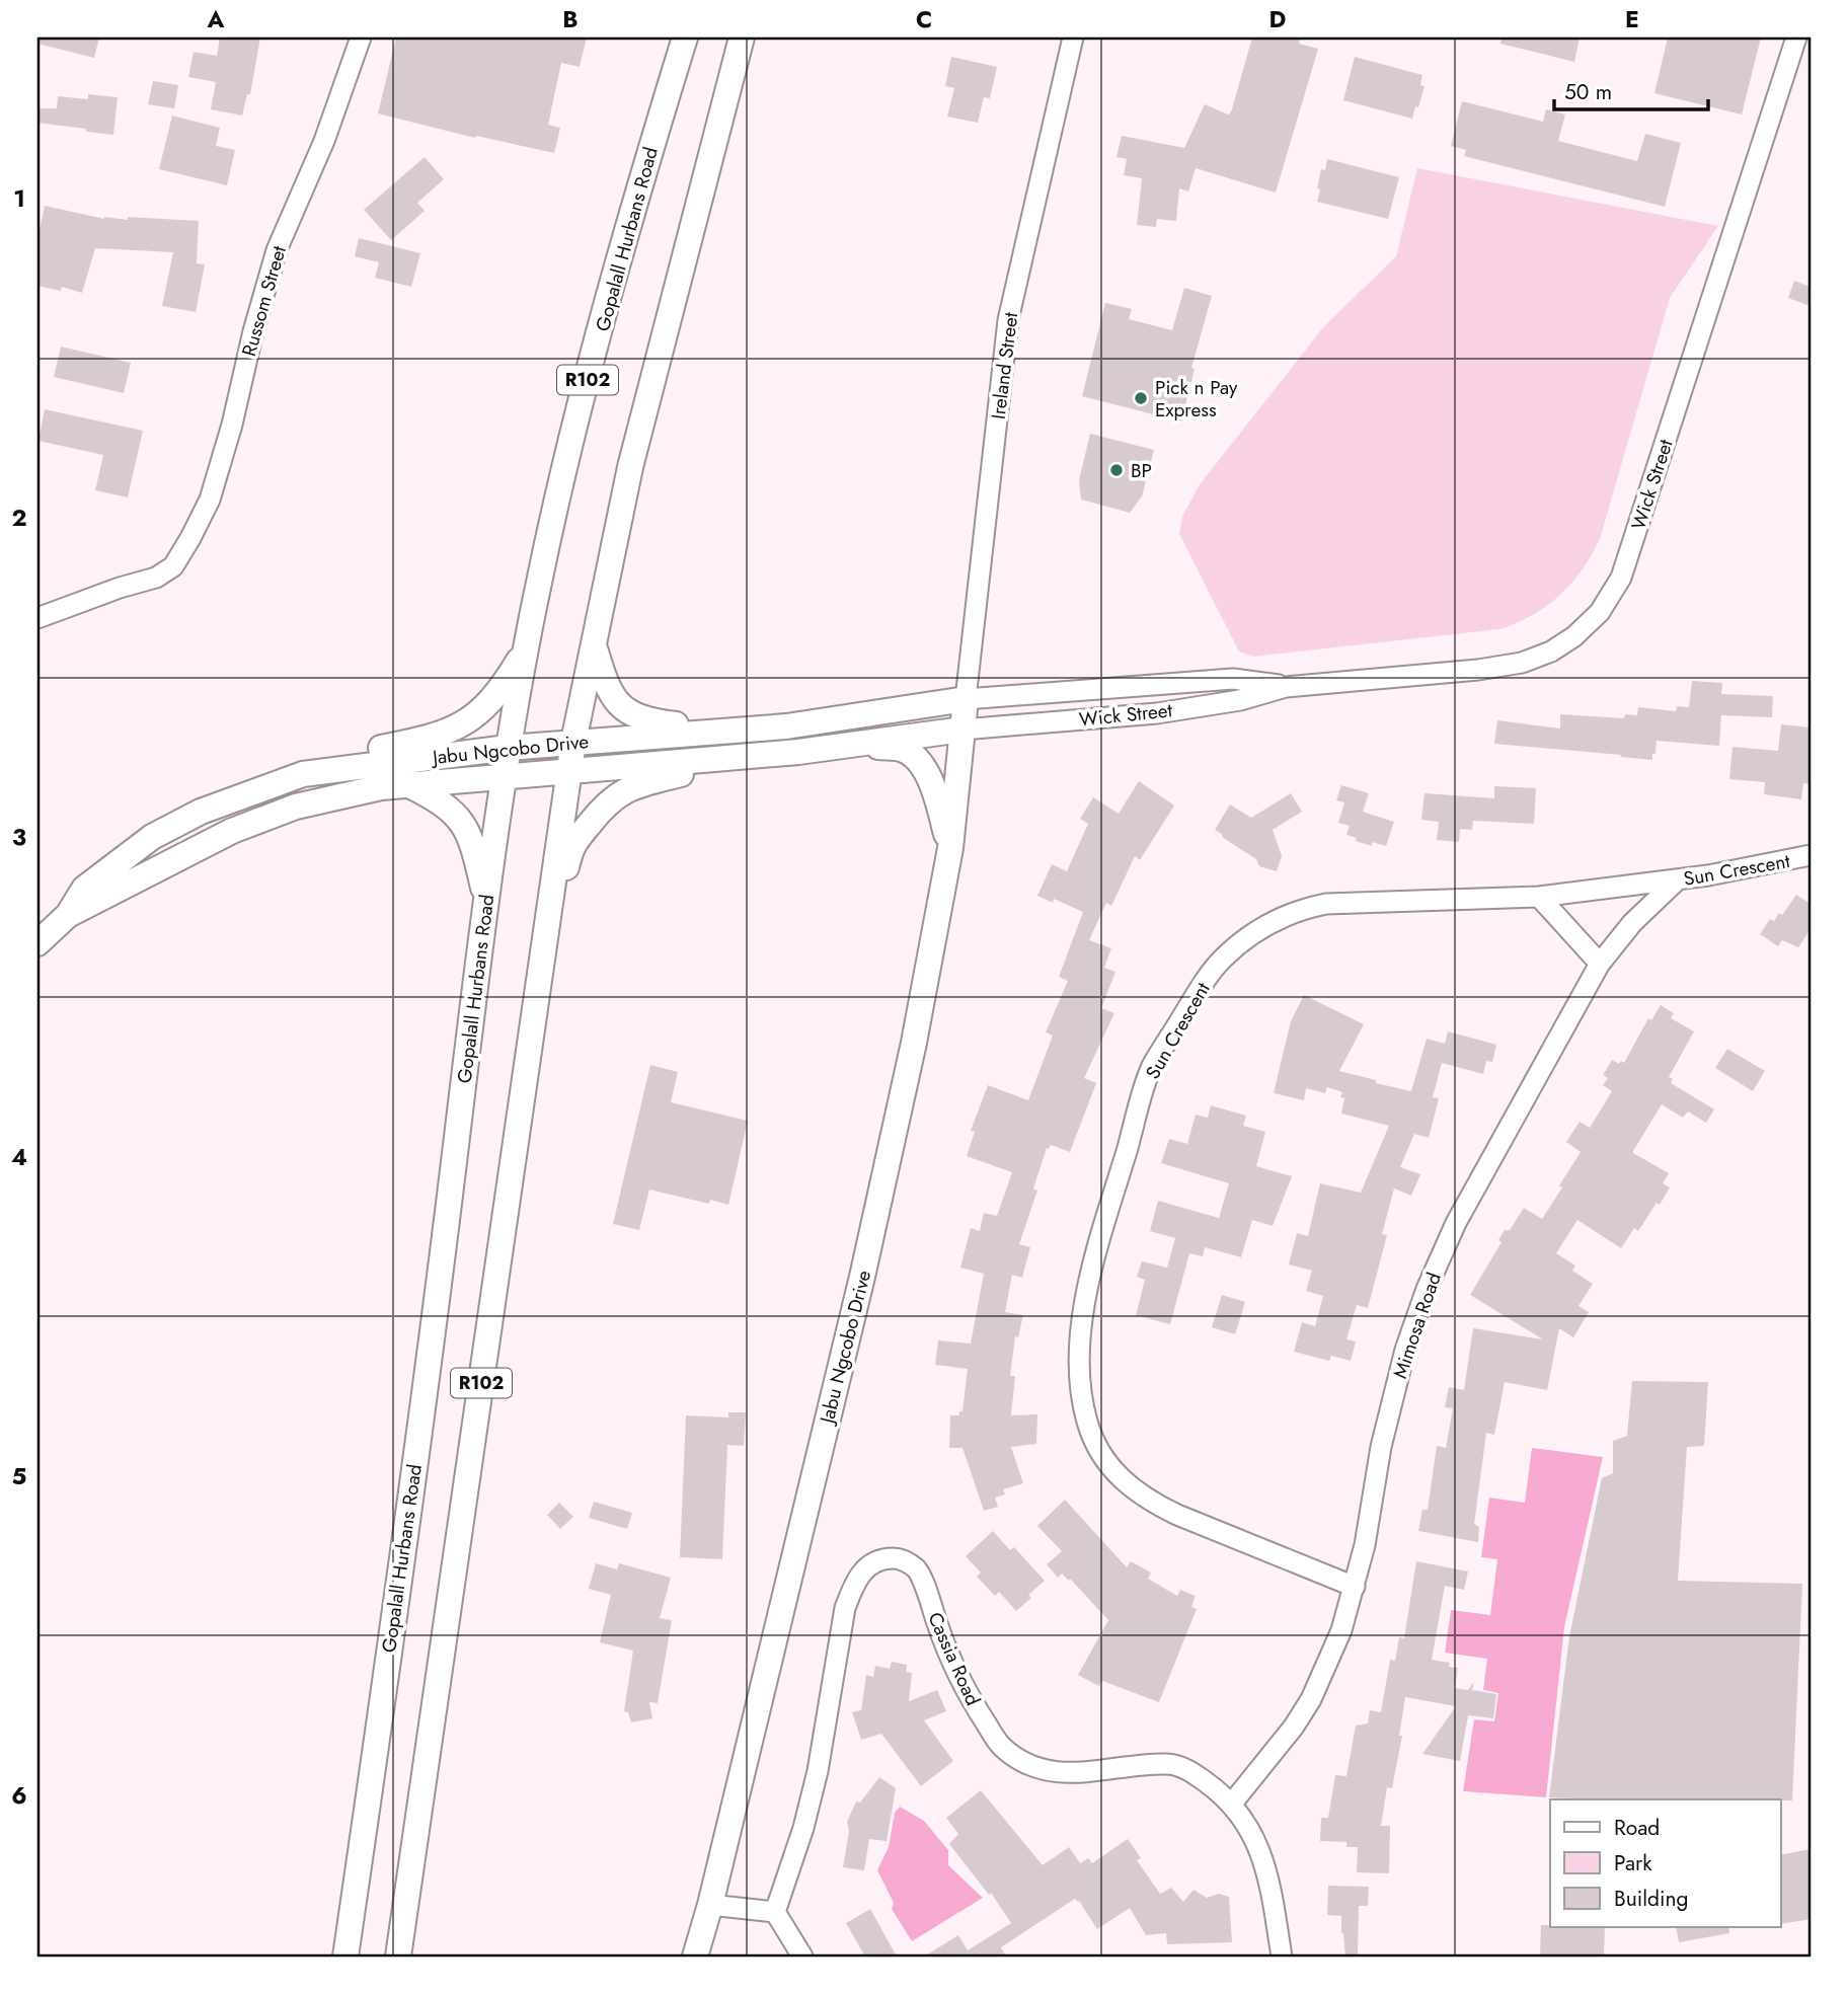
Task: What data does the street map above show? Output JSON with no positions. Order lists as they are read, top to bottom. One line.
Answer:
{"streets":{"main road":["Gopalall Hurbans Road","R102","Jabu Ngcobo Drive"],"street":["Russom Street","Ireland Street","Wick Street","Sun Crescent","Mimosa Road","Cassia Road"]},"crossings":[["Gopalall Hurbans Road","Jabu Ngcobo Drive"],["Ireland Street","Wick Street"],["Ireland Street","Jabu Ngcobo Drive"],["R102","Jabu Ngcobo Drive"],["Wick Street","Jabu Ngcobo Drive"],["Sun Crescent","Mimosa Road"],["Mimosa Road","Cassia Road"]],"places":["Pick n Pay Express","BP"],"legend":["Road","Park","Building"],"scale_bar":"50 m","grid":{"columns":["A","B","C","D","E"],"rows":["1","2","3","4","5","6"]}}
